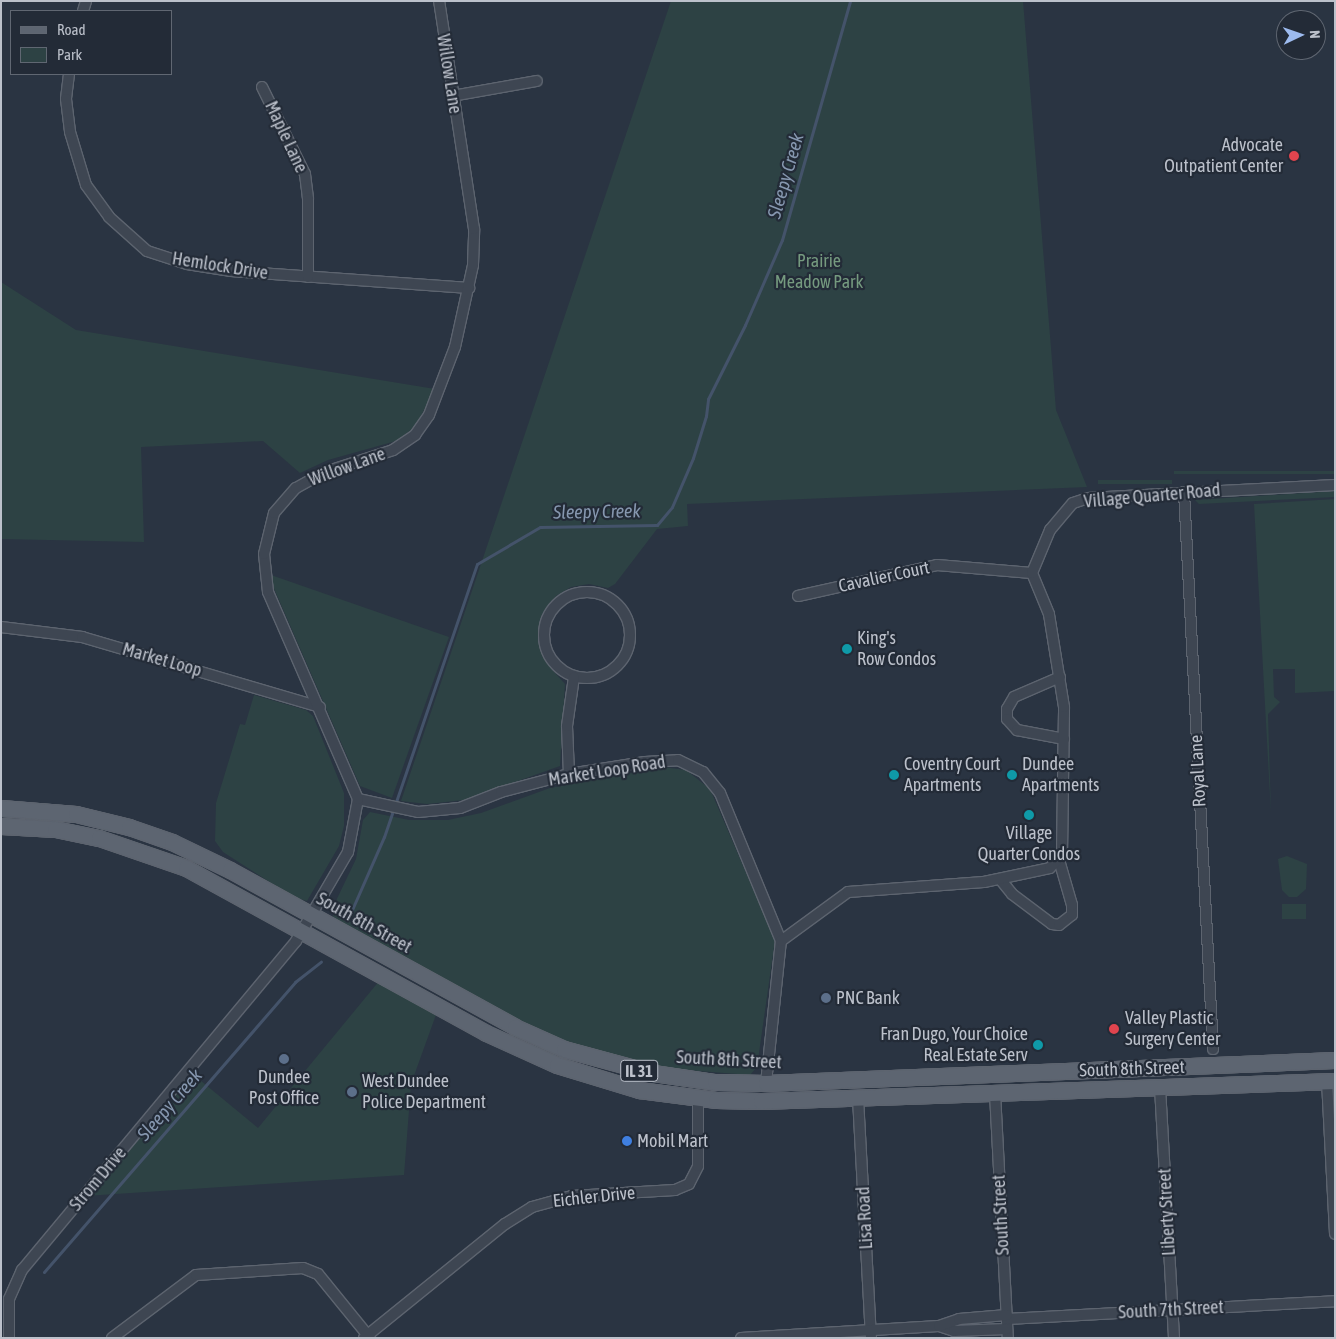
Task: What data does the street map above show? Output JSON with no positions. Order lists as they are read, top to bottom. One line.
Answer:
{"streets":{"main road":["South 8th Street","IL 31"],"street":["Willow Lane","Maple Lane","Hemlock Drive","Village Quarter Road","Cavalier Court","Market Loop","Market Loop Road","Royal Lane","Strom Drive","Eichler Drive","Liberty Street","South Street","Lisa Road","South 7th Street"]},"crossings":[["Willow Lane","Hemlock Drive"],["Willow Lane","Market Loop"],["Willow Lane","Market Loop Road"],["Maple Lane","Hemlock Drive"],["Village Quarter Road","Cavalier Court"],["Village Quarter Road","Royal Lane"],["South 8th Street","Strom Drive"],["South 8th Street","Eichler Drive"],["South 8th Street","Liberty Street"],["South 8th Street","South Street"],["South 8th Street","Lisa Road"],["Liberty Street","South 7th Street"],["South Street","South 7th Street"],["Lisa Road","South 7th Street"]],"water":["Sleepy Creek"],"parks":["Prairie Meadow Park"],"places":["Advocate Outpatient Center","King's Row Condos","Coventry Court Apartments","Dundee Apartments","Village Quarter Condos","PNC Bank","Valley Plastic Surgery Center","Fran Dugo, Your Choice Real Estate Serv","Dundee Post Office","West Dundee Police Department","Mobil Mart"],"legend":["Road","Park"],"north":"right"}
